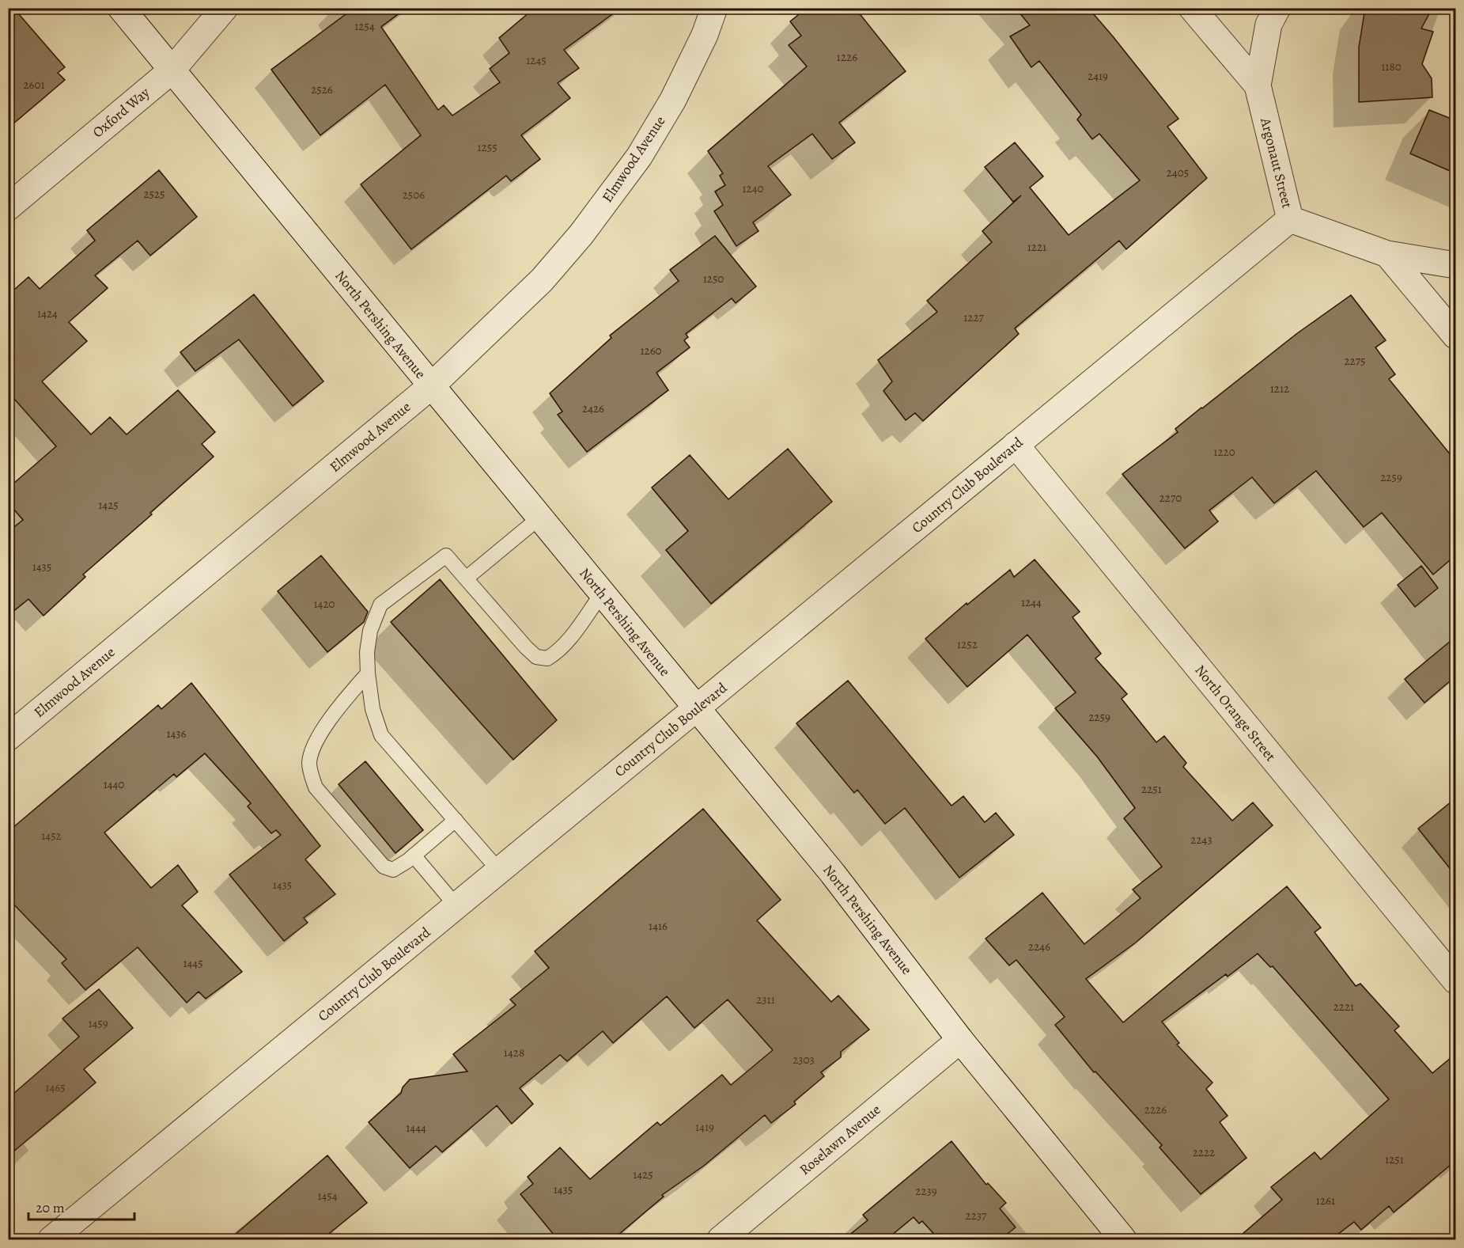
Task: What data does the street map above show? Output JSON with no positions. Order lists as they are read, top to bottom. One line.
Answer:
{"streets":{"street":["Oxford Way","Elmwood Avenue","Argonaut Street","North Pershing Avenue","Country Club Boulevard","North Orange Street","Roselawn Avenue"]},"crossings":[["Oxford Way","North Pershing Avenue"],["Elmwood Avenue","North Pershing Avenue"],["Argonaut Street","Country Club Boulevard"],["North Pershing Avenue","Country Club Boulevard"],["North Pershing Avenue","Roselawn Avenue"],["Country Club Boulevard","North Orange Street"]],"house_numbers":["1254","1226","1245","1180","2419","2601","2526","1255","2405","1240","2525","2506","1221","1250","1424","1227","1260","2275","1212","2426","1220","2259","2270","1425","1435","1244","1420","1252","2259","1436","1440","2251","1452","2243","1435","1416","2246","1445","2311","2221","1459","1428","2303","1465","2226","1419","1444","2222","1251","1425","1435","2239","1454","1261","2237"],"scale_bar":"20 m"}
